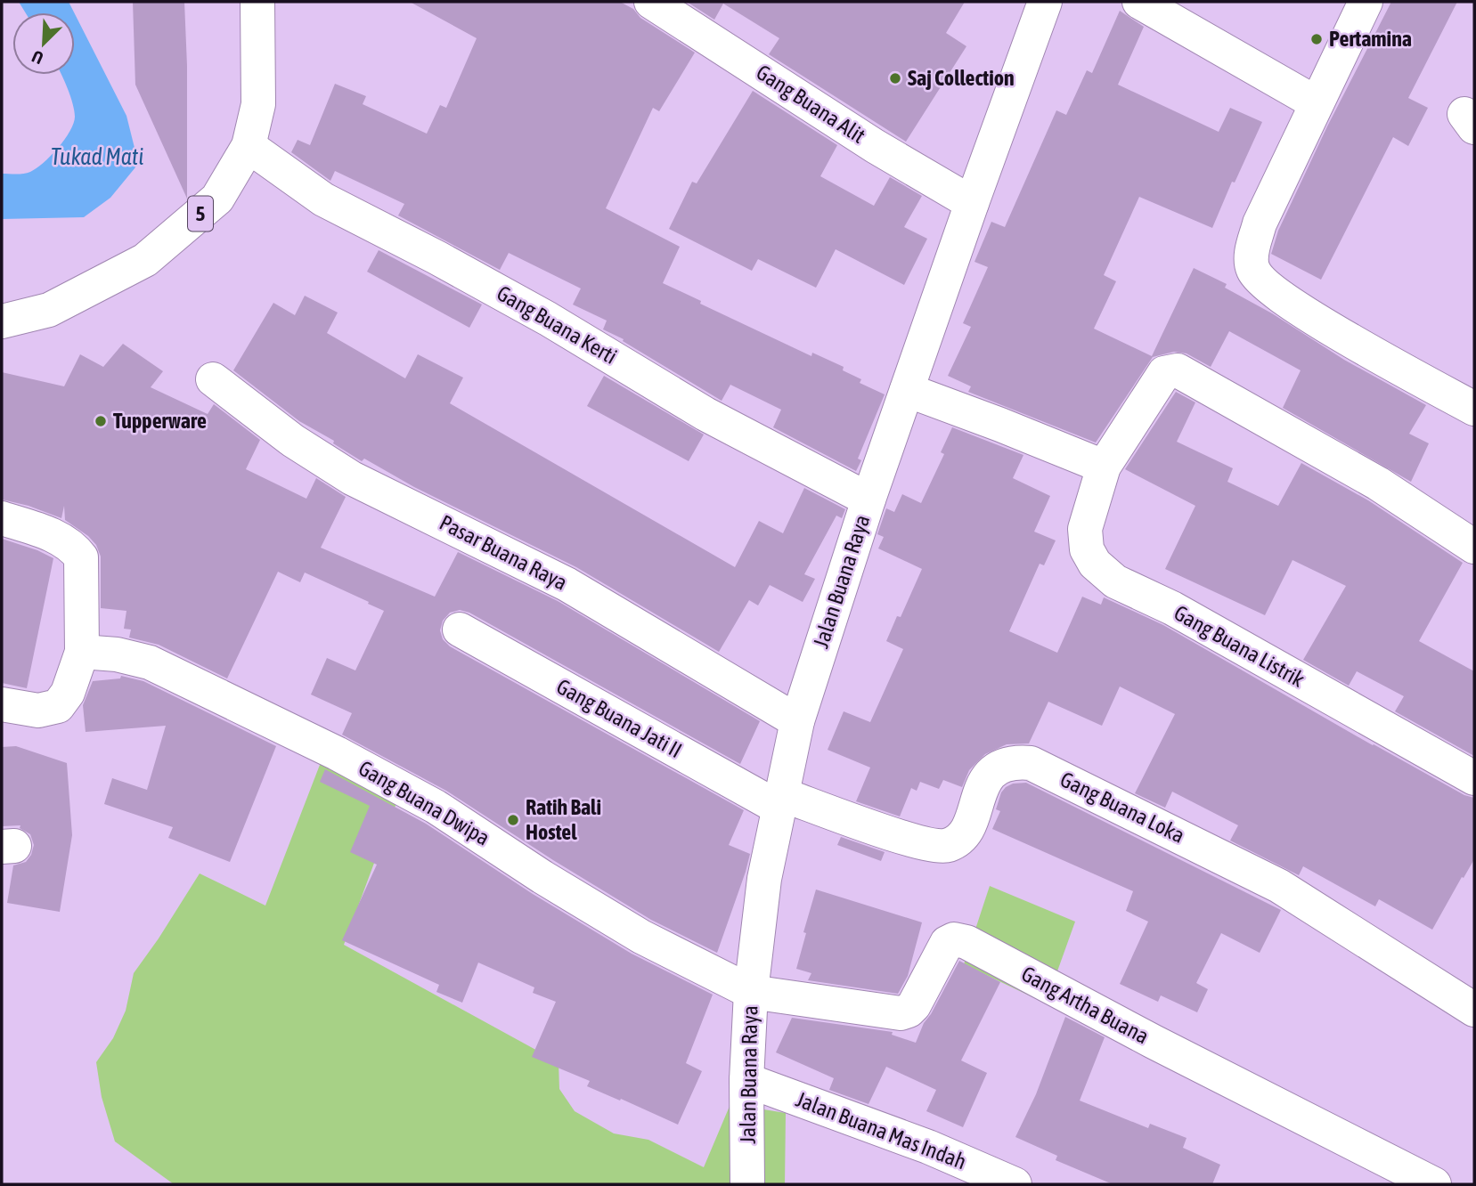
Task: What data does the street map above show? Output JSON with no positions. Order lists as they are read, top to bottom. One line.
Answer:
{"streets":{"main road":["Gang Buana Alit","5","Gang Buana Kerti","Pasar Buana Raya","Jalan Buana Raya","Gang Buana Listrik","Gang Buana Jati II","Gang Buana Dwipa","Gang Buana Loka","Gang Artha Buana","Jalan Buana Mas Indah"]},"crossings":[["Gang Buana Alit","Jalan Buana Raya"],["5","Gang Buana Kerti"],["Gang Buana Kerti","Jalan Buana Raya"],["Pasar Buana Raya","Jalan Buana Raya"],["Jalan Buana Raya","Gang Buana Jati II"],["Jalan Buana Raya","Gang Buana Dwipa"],["Jalan Buana Raya","Gang Buana Loka"],["Jalan Buana Raya","Gang Artha Buana"],["Jalan Buana Raya","Jalan Buana Mas Indah"],["Gang Buana Jati II","Gang Buana Loka"],["Gang Buana Dwipa","Gang Artha Buana"]],"water":["Tukad Mati"],"places":["Pertamina","Saj Collection","Tupperware","Ratih Bali Hostel"],"north":"bottom left"}
